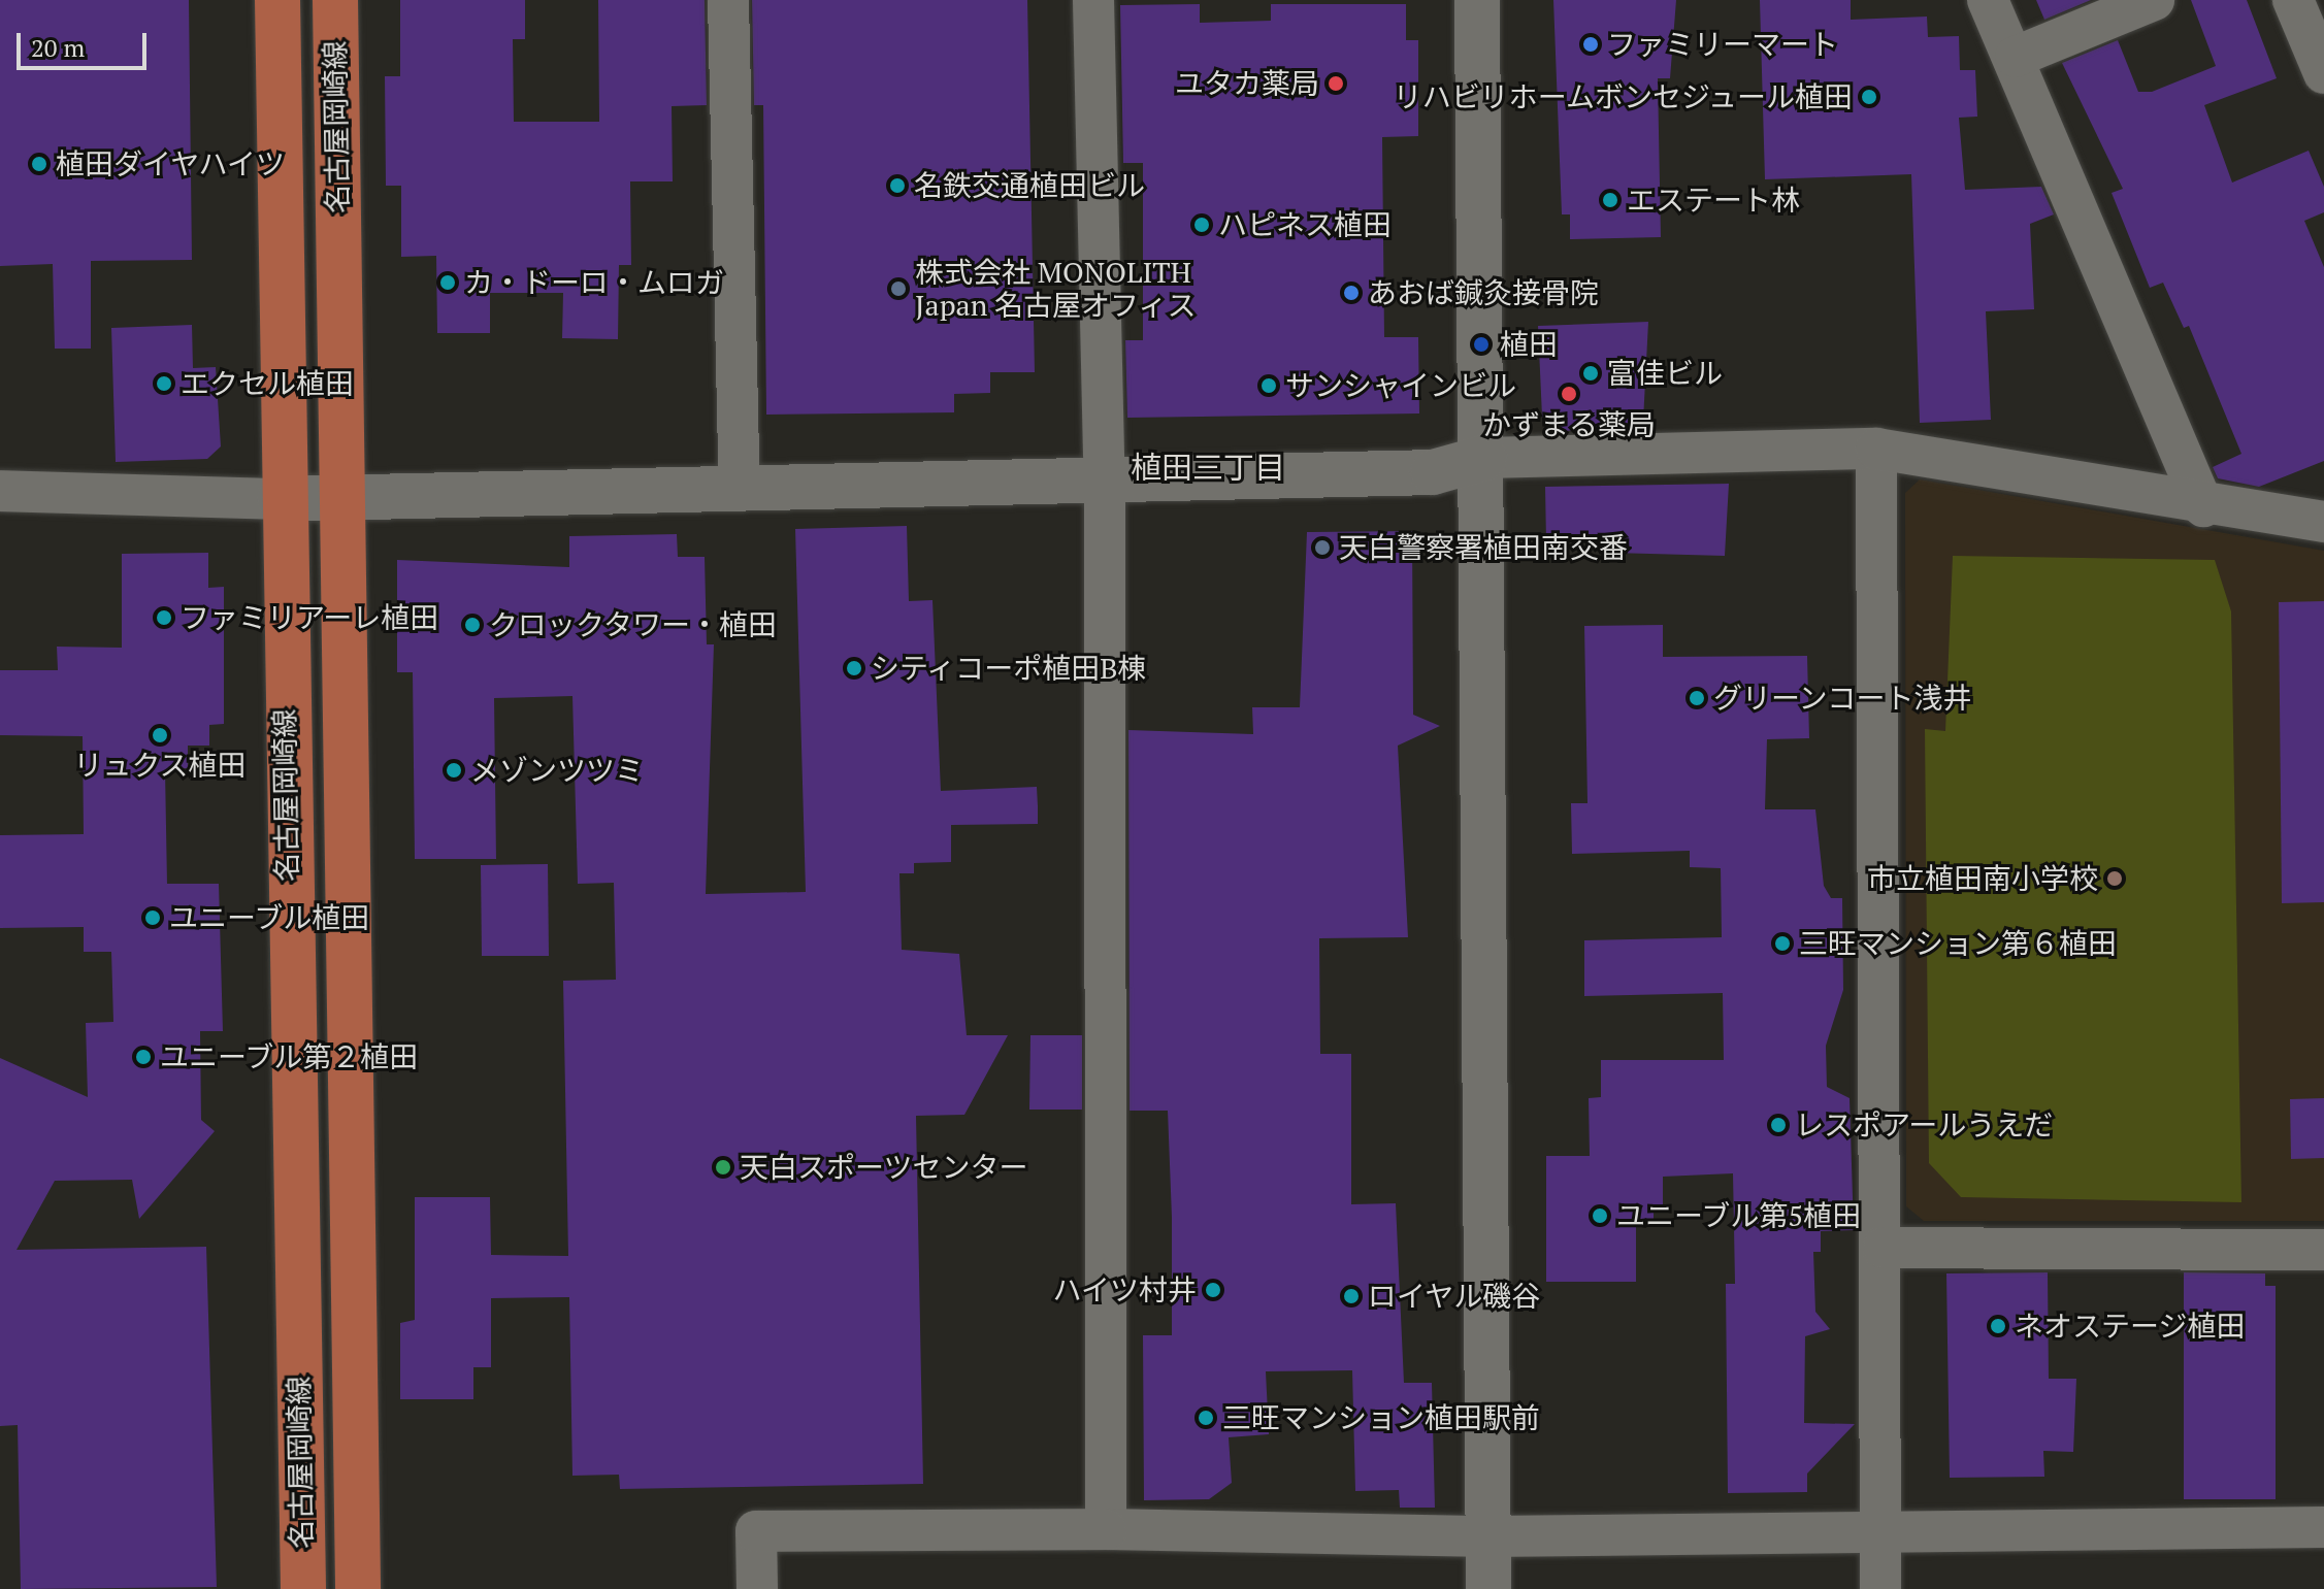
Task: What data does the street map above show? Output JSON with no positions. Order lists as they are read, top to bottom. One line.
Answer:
{"streets":{"main road":["名古屋岡崎線"]},"districts":["植田三丁目"],"places":["ファミリーマート","ユタカ薬局","リハビリホームボンセジュール植田","植田ダイヤハイツ","名鉄交通植田ビル","エステート林","ハピネス植田","カ・ドーロ・ムロガ","株式会社 MONOLITH Japan 名古屋オフィス","あおば鍼灸接骨院","植田","富佳ビル","エクセル植田","サンシャインビル","かずまる薬局","天白警察署植田南交番","ファミリアーレ植田","クロックタワー・植田","シティコーポ植田B棟","グリーンコート浅井","リュクス植田","メゾンツツミ","市立植田南小学校","ユニーブル植田","三旺マンション第６植田","ユニーブル第２植田","レスポアールうえだ","天白スポーツセンター","ユニーブル第5植田","ハイツ村井","ロイヤル磯谷","ネオステージ植田","三旺マンション植田駅前"],"scale_bar":"20 m"}
